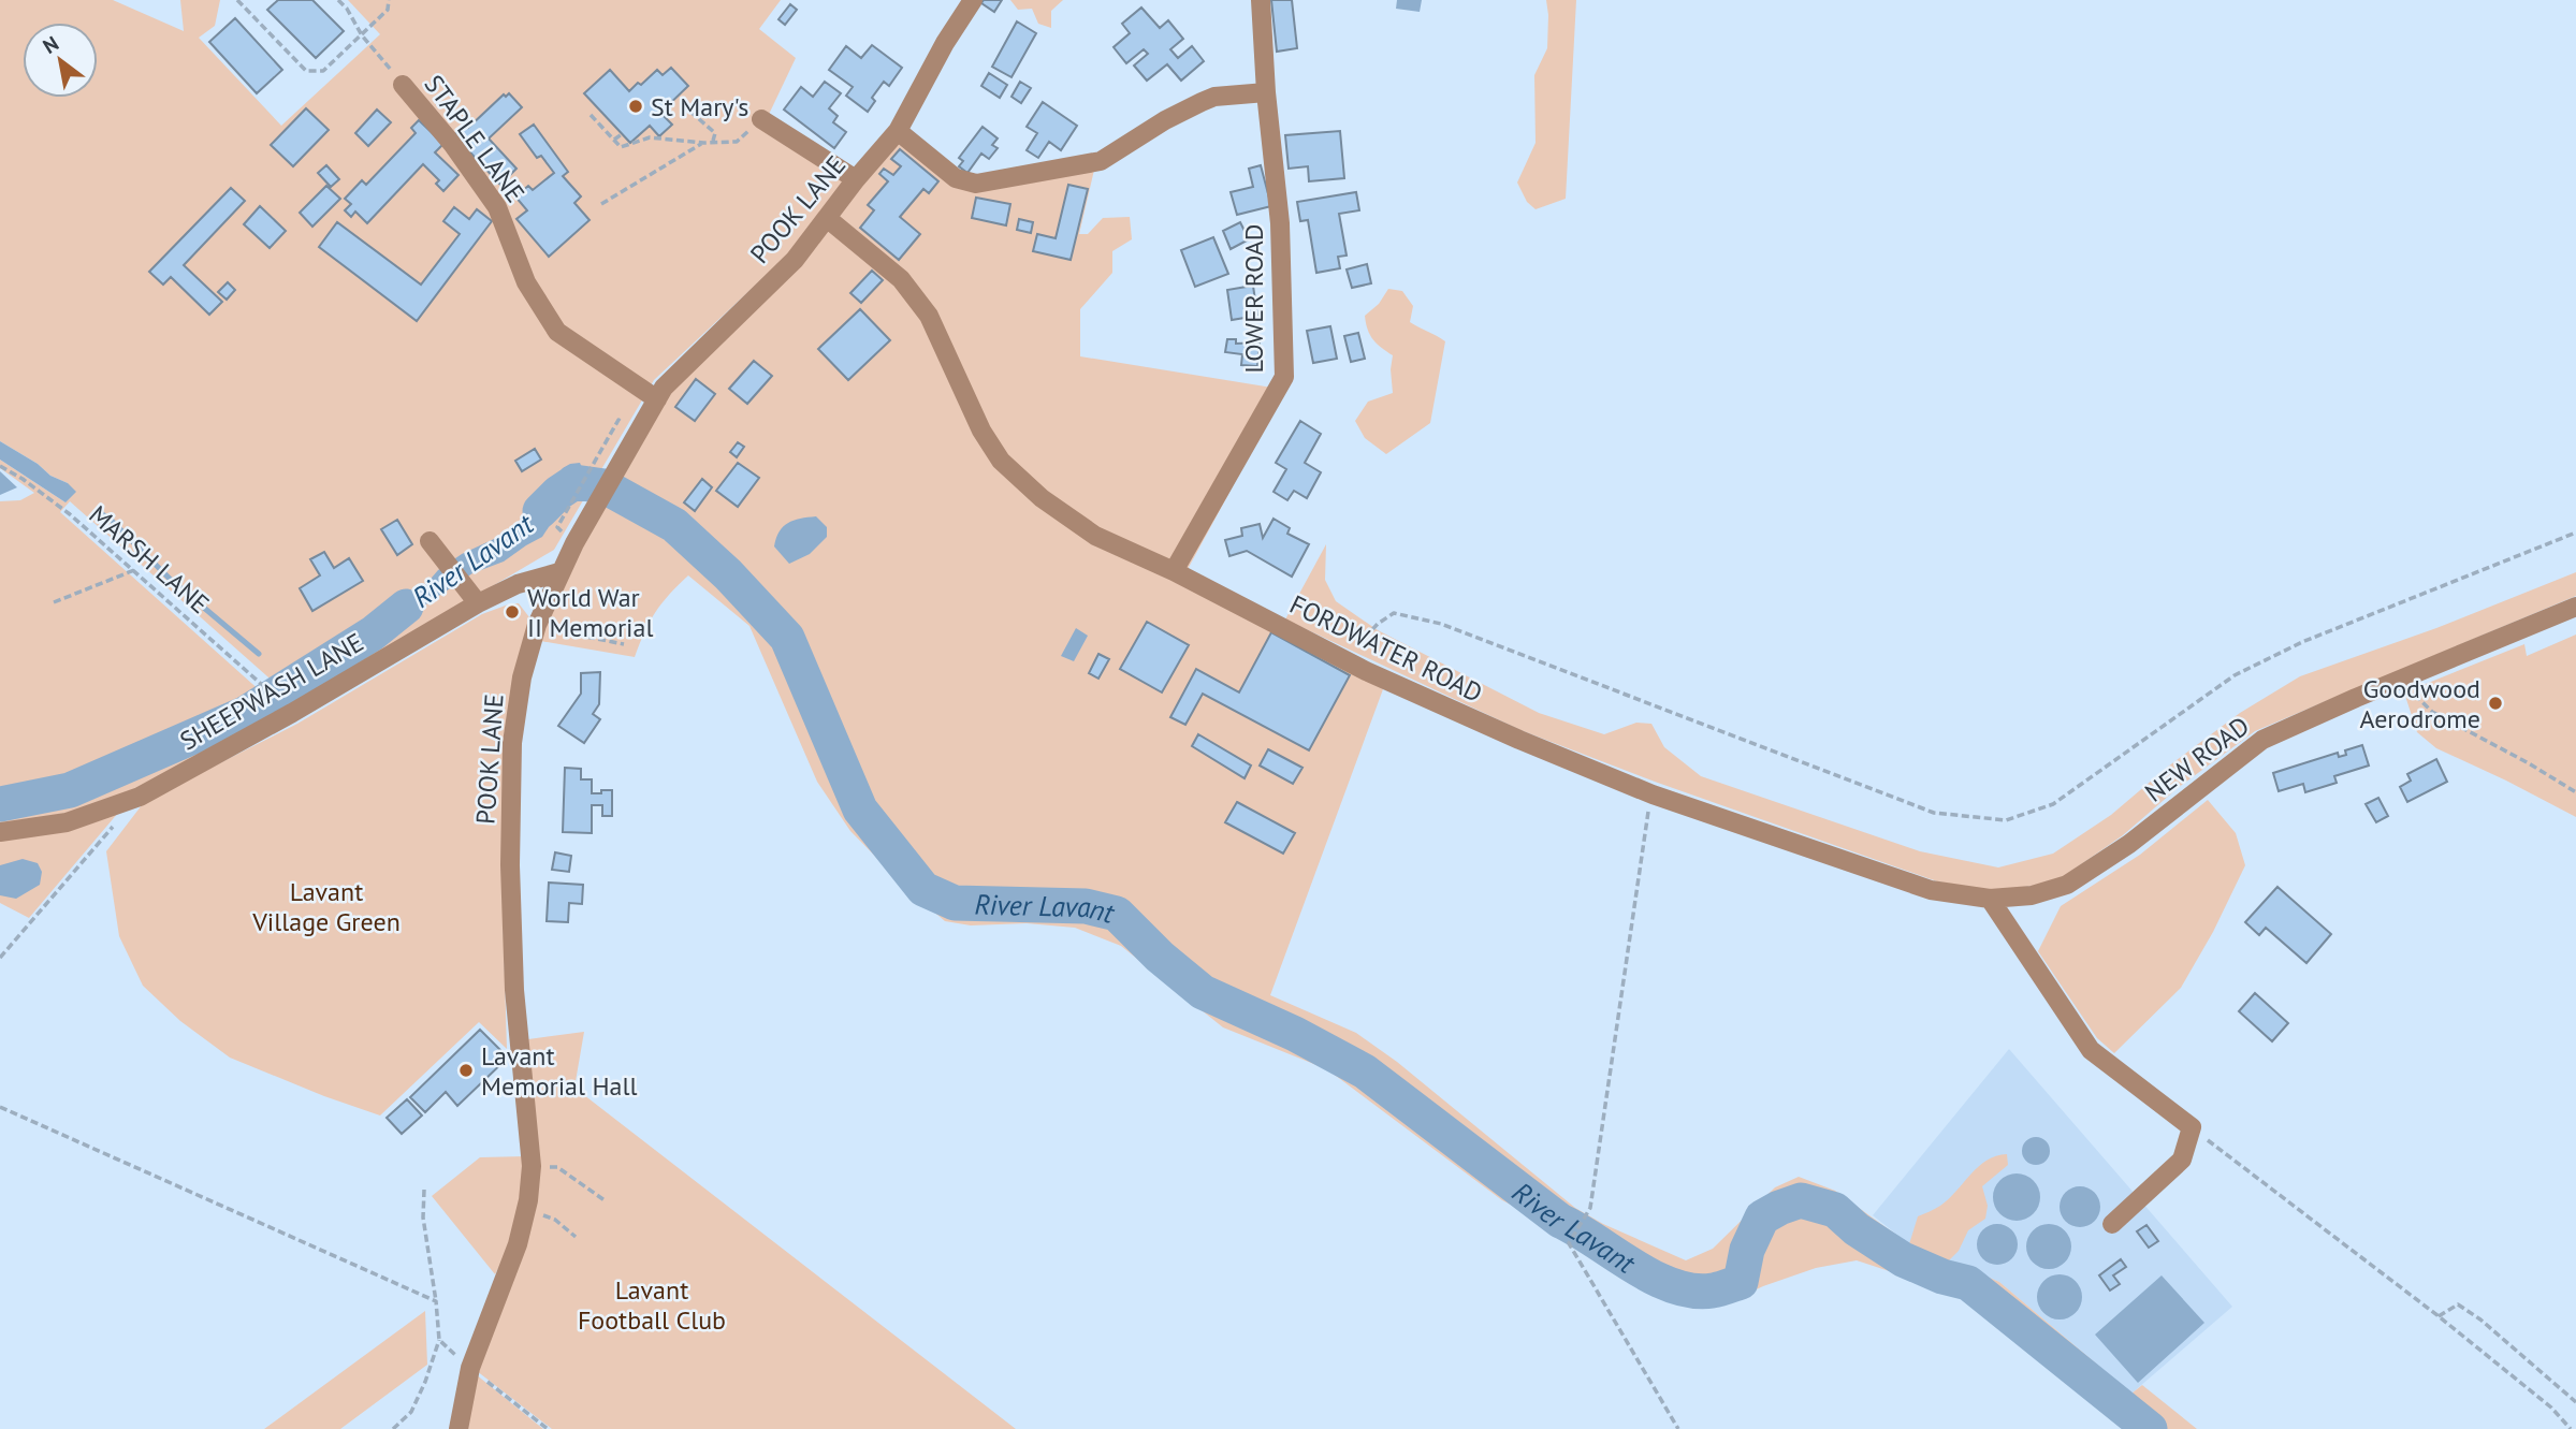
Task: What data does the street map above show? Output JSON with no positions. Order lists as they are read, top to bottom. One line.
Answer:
{"streets":{"street":["STAPLE LANE","POOK LANE","LOWER ROAD","FORDWATER ROAD","SHEEPWASH LANE","NEW ROAD"],"path":["MARSH LANE"]},"crossings":[["STAPLE LANE","POOK LANE"],["POOK LANE","FORDWATER ROAD"],["POOK LANE","SHEEPWASH LANE"],["LOWER ROAD","FORDWATER ROAD"],["FORDWATER ROAD","NEW ROAD"]],"water":["River Lavant"],"parks":["Lavant Village Green","Lavant Football Club"],"places":["St Mary's","World War II Memorial","Goodwood Aerodrome","Lavant Memorial Hall"],"north":"top left"}
